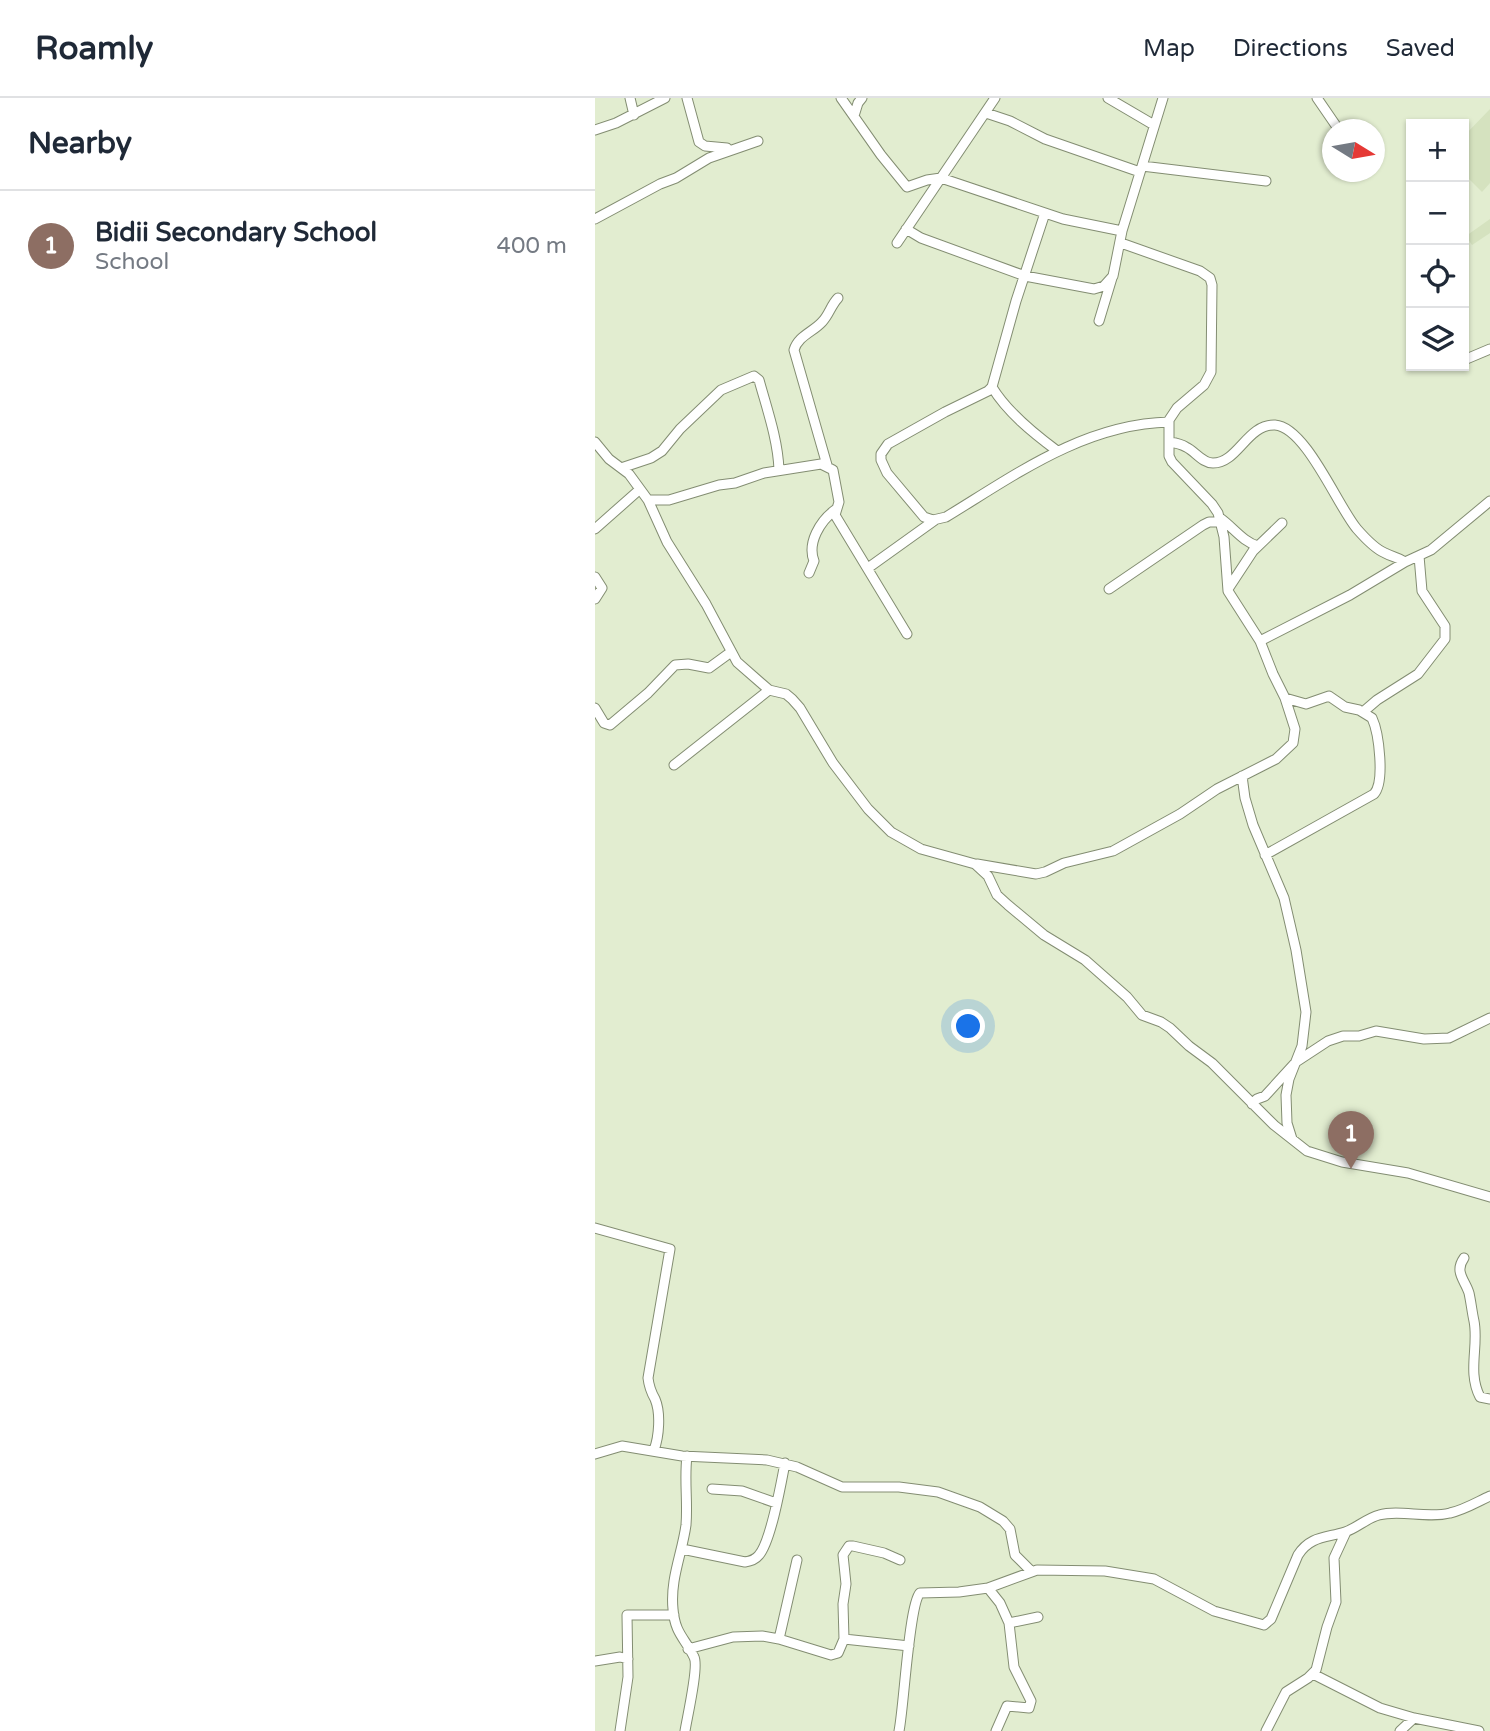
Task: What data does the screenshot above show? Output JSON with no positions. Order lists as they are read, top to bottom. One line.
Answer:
{"north":"right","page":{"header":"Roamly","nav":["Map","Directions","Saved"],"heading":"Nearby","map_buttons":["+","−"],"list":[{"mark":"1","name":"Bidii Secondary School","note":"School","value":"400 m"}],"pins":"1"}}
